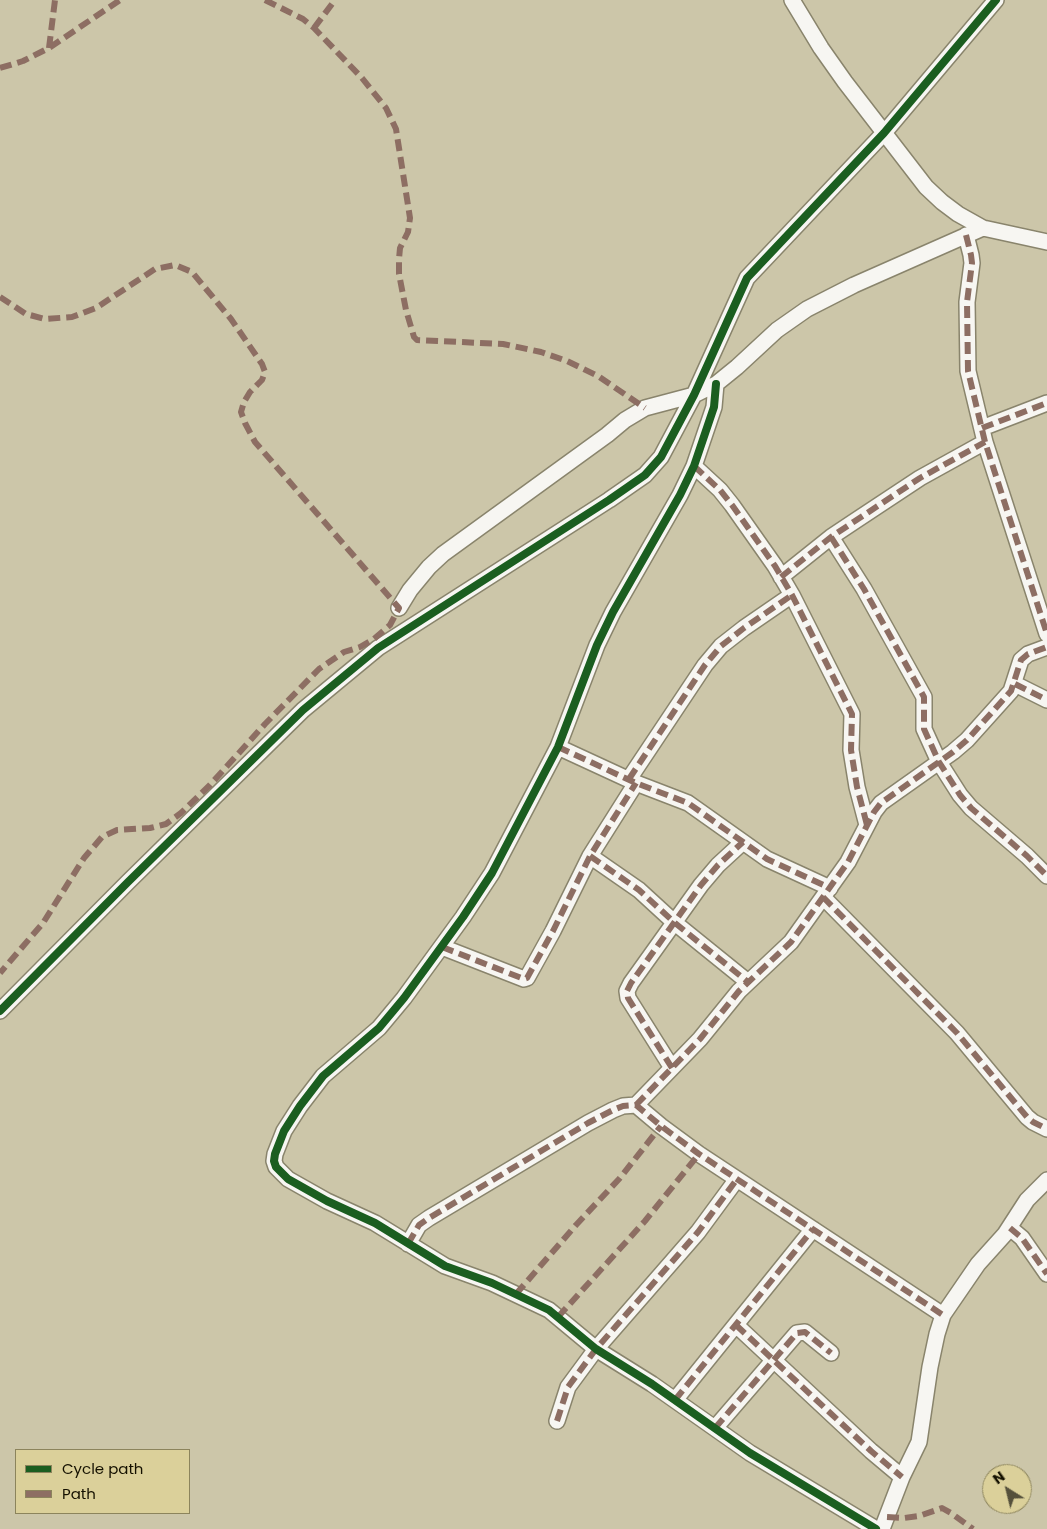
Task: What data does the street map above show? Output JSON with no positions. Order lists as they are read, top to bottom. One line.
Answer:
{"legend":["Cycle path","Path"],"north":"top left"}
